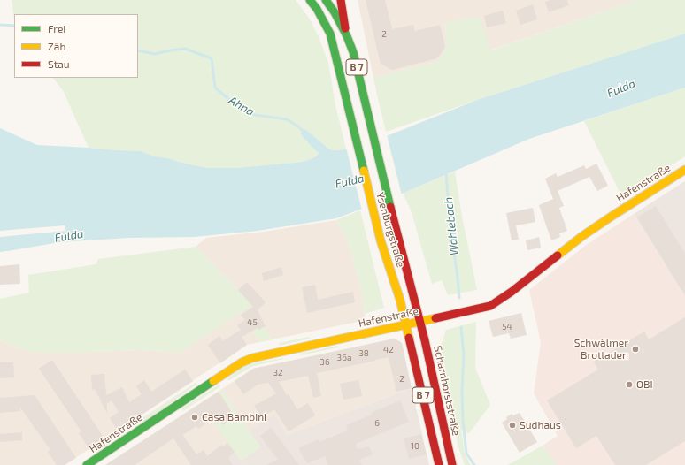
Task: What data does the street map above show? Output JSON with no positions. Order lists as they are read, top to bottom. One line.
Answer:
{"streets":{"main road":["B 7","Hafenstraße","Ysenburgstraße","Scharnhorststraße"]},"crossings":[["B 7","Hafenstraße"],["B 7","Ysenburgstraße"],["Hafenstraße","Ysenburgstraße"],["Hafenstraße","Scharnhorststraße"],["Ysenburgstraße","Scharnhorststraße"]],"water":["Fulda","Ahna","Wahlebach"],"places":["Schwälmer Brotladen","OBI","Casa Bambini","Sudhaus"],"house_numbers":["2","45","54","42","38","36a","36","32","2","6","10"],"legend":["Frei","Zäh","Stau"]}
